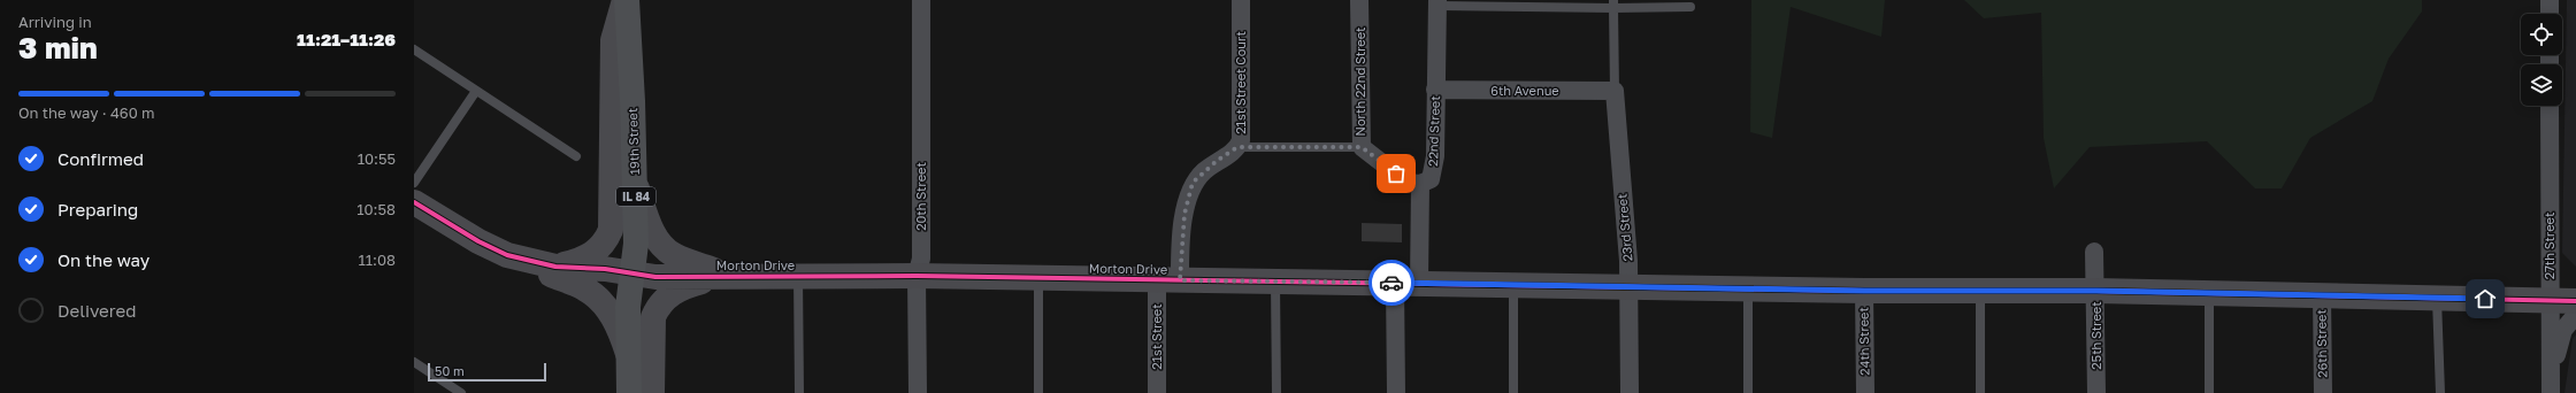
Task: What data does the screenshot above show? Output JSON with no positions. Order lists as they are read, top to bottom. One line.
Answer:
{"streets":{"main road":["19th Street","IL 84"],"street":["North 22nd Street","21st Street Court","6th Avenue","22nd Street","20th Street","23rd Street","27th Street","Morton Drive","25th Street","21st Street","24th Street","26th Street"]},"crossings":[["North 22nd Street","22nd Street"],["21st Street Court","Morton Drive"],["21st Street Court","21st Street"],["6th Avenue","22nd Street"],["6th Avenue","23rd Street"],["22nd Street","Morton Drive"],["19th Street","Morton Drive"],["20th Street","Morton Drive"],["23rd Street","Morton Drive"],["27th Street","Morton Drive"],["Morton Drive","25th Street"],["Morton Drive","21st Street"],["Morton Drive","24th Street"],["Morton Drive","26th Street"]],"scale_bar":"50 m","page":{"heading":["3 min","Arriving in","11:21–11:26"],"bar":"On the way · 460 m","list":[["Confirmed","10:55"],["Preparing","10:58"],["On the way","11:08"],"Delivered"],"scale":"50 m"}}
